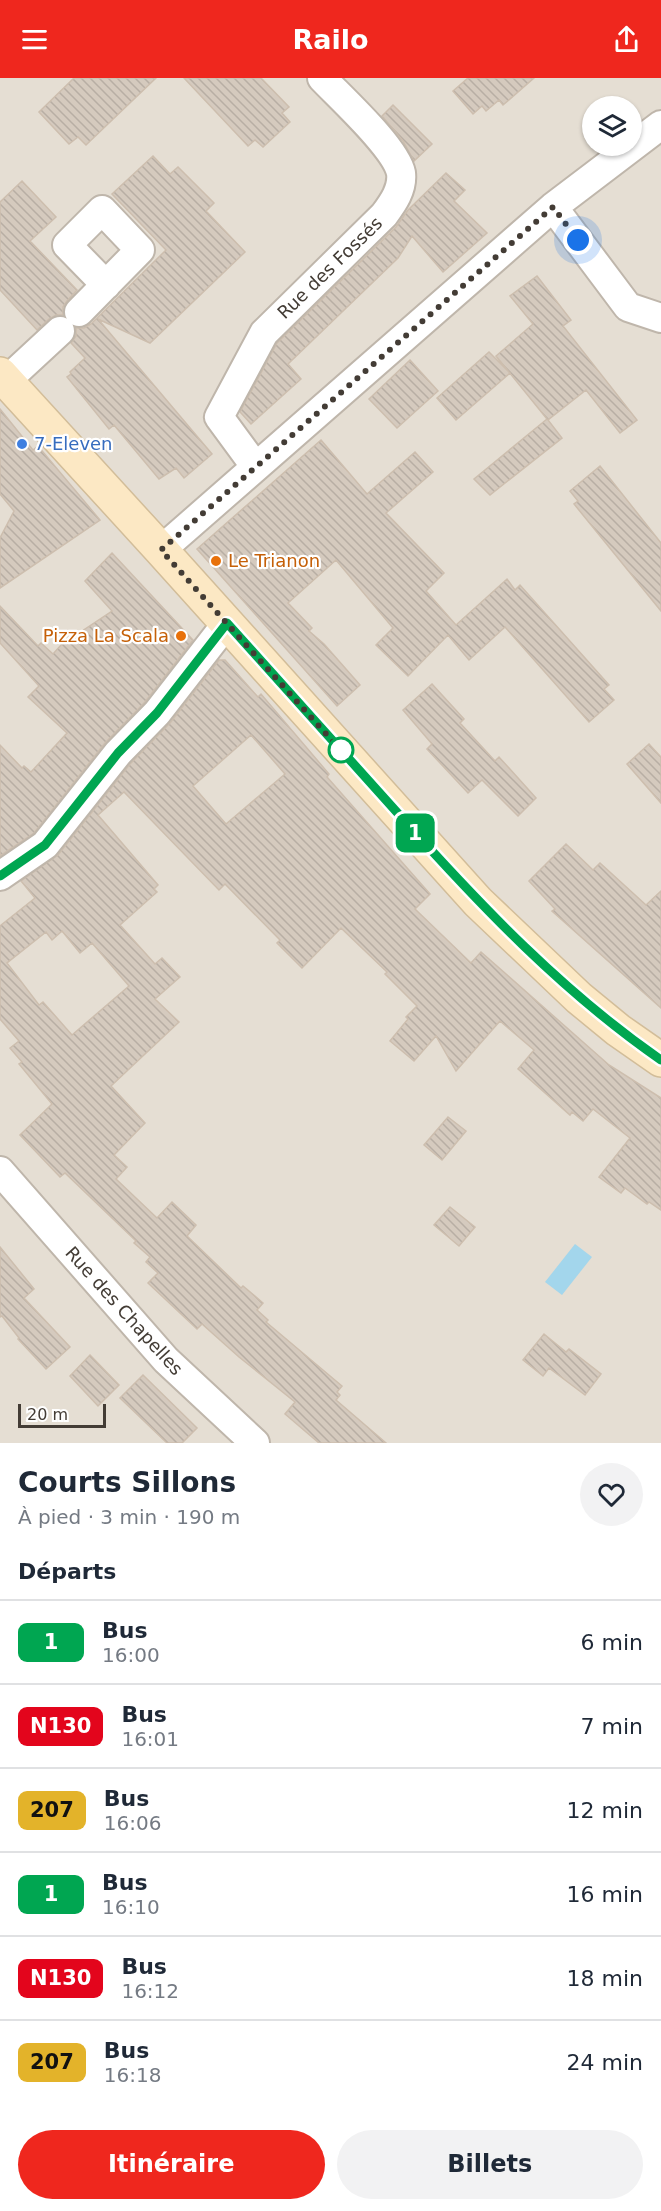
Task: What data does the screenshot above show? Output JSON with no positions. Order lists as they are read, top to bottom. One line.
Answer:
{"streets":{"street":["Rue des Fossés","Rue des Chapelles"]},"places":["7-Eleven","Le Trianon","Pizza La Scala"],"lines":["bus line 1"],"scale_bar":"20 m","page":{"header":"Railo","on_map":"1","scale":"20 m","heading":[["Courts Sillons","À pied · 3 min · 190 m"],"Départs"],"list":[{"mark":"1","name":"Bus","note":"16:00","value":"6 min"},{"mark":"N130","name":"Bus","note":"16:01","value":"7 min"},{"mark":"207","name":"Bus","note":"16:06","value":"12 min"},{"mark":"1","name":"Bus","note":"16:10","value":"16 min"},{"mark":"N130","name":"Bus","note":"16:12","value":"18 min"},{"mark":"207","name":"Bus","note":"16:18","value":"24 min"}],"buttons":["Itinéraire","Billets"]}}
